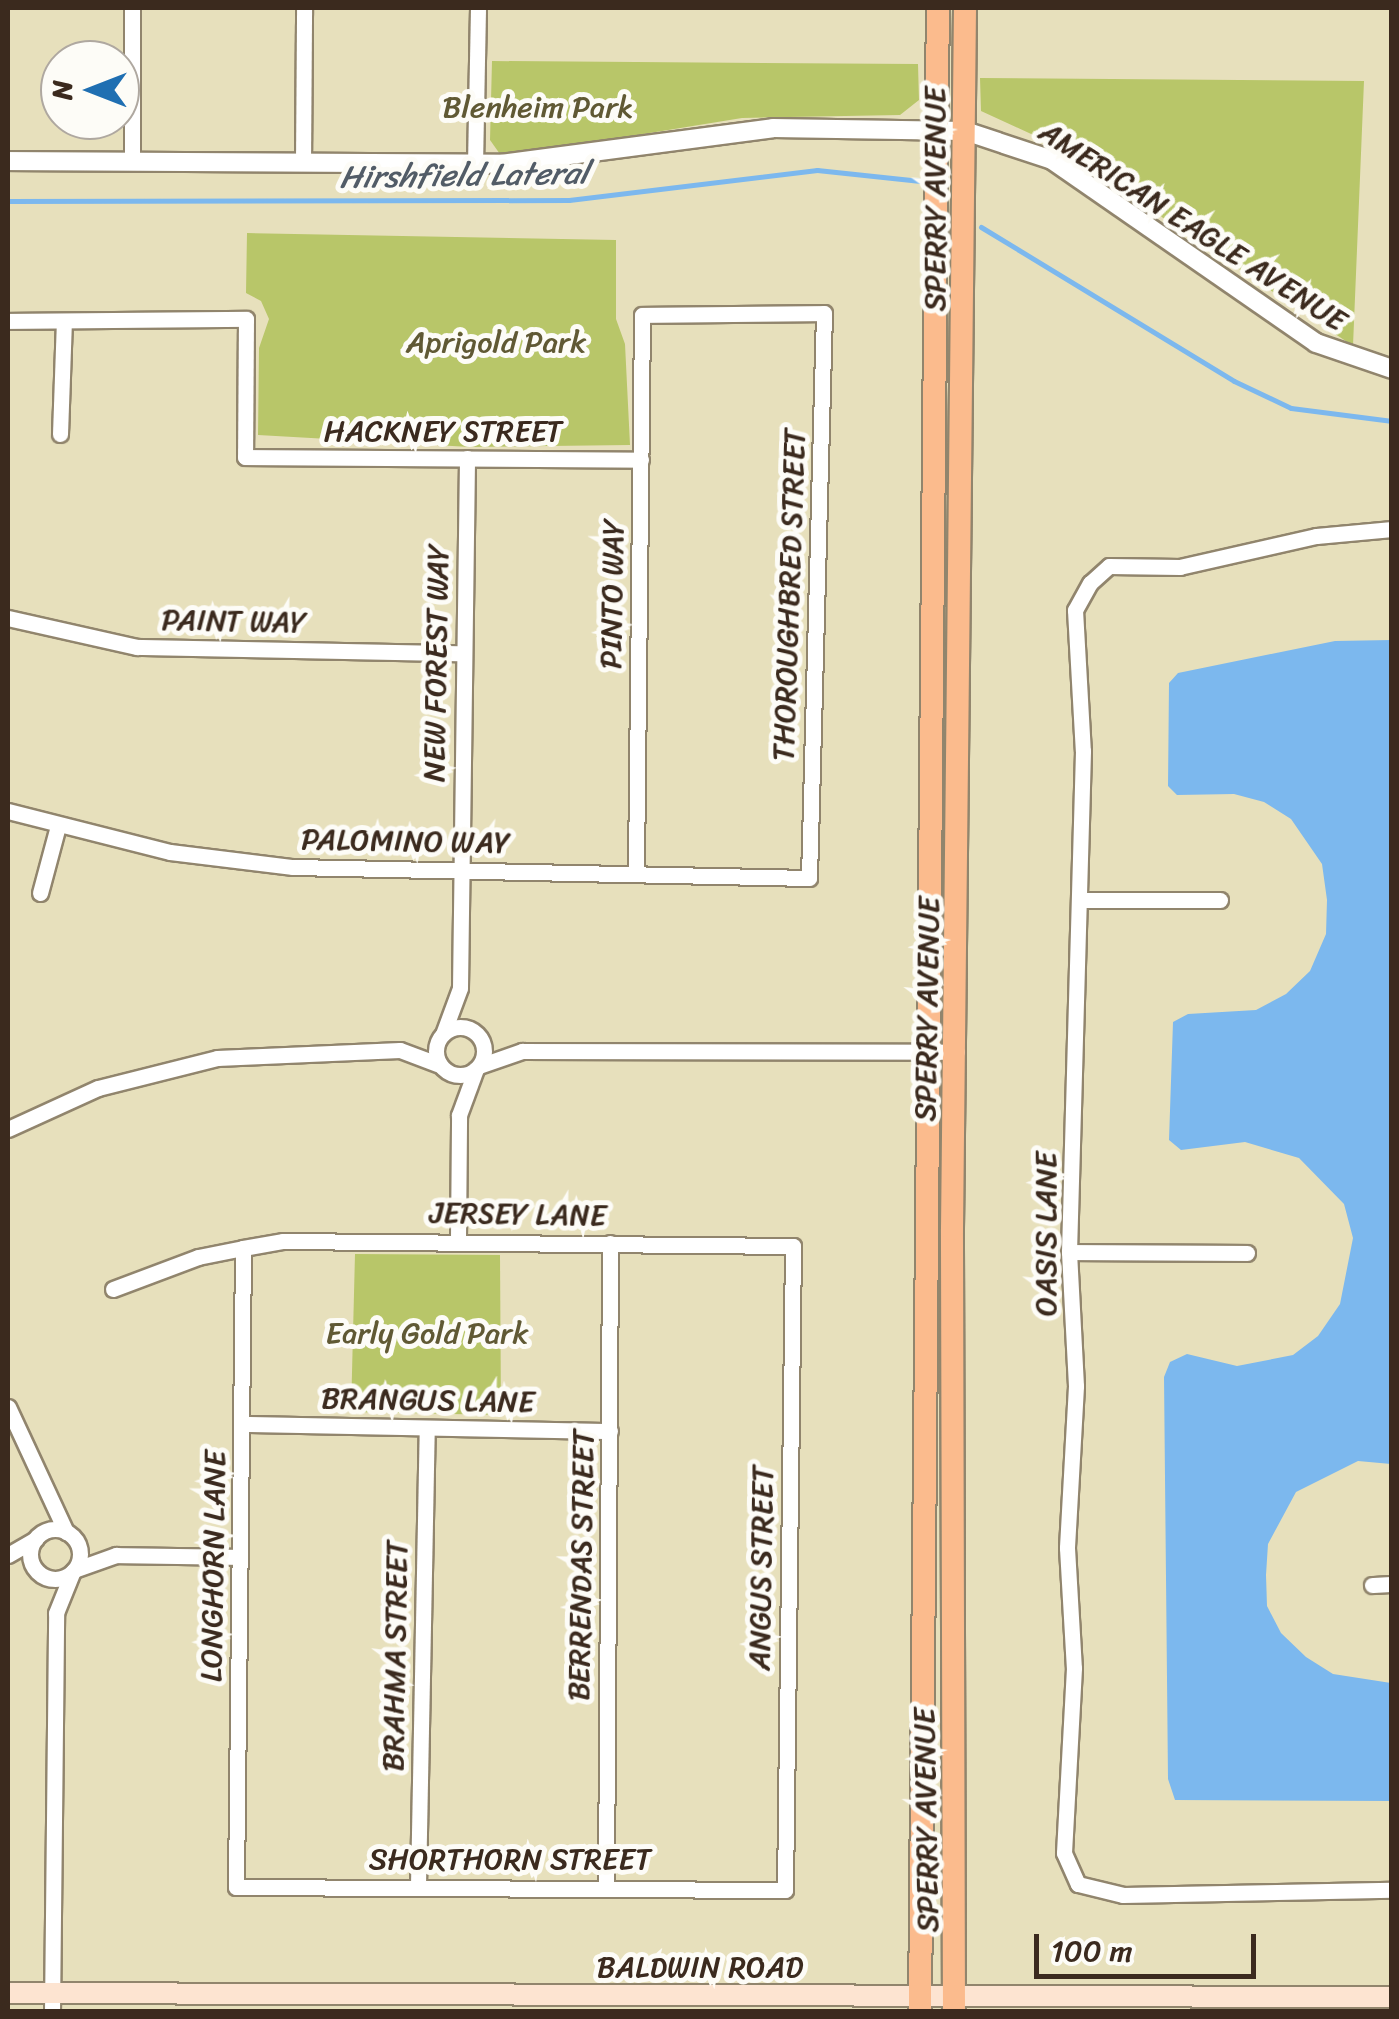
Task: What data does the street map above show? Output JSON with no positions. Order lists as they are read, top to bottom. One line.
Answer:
{"streets":{"main road":["SPERRY AVENUE","BALDWIN ROAD"],"street":["AMERICAN EAGLE AVENUE","HACKNEY STREET","PINTO WAY","THOROUGHBRED STREET","PAINT WAY","NEW FOREST WAY","PALOMINO WAY","JERSEY LANE","OASIS LANE","BRANGUS LANE","BERRENDAS STREET","LONGHORN LANE","ANGUS STREET","BRAHMA STREET","SHORTHORN STREET"]},"crossings":[["SPERRY AVENUE","AMERICAN EAGLE AVENUE"],["SPERRY AVENUE","BALDWIN ROAD"],["HACKNEY STREET","PINTO WAY"],["HACKNEY STREET","NEW FOREST WAY"],["PINTO WAY","THOROUGHBRED STREET"],["PINTO WAY","PALOMINO WAY"],["THOROUGHBRED STREET","PALOMINO WAY"],["PAINT WAY","NEW FOREST WAY"],["NEW FOREST WAY","PALOMINO WAY"],["JERSEY LANE","BERRENDAS STREET"],["JERSEY LANE","LONGHORN LANE"],["JERSEY LANE","ANGUS STREET"],["BRANGUS LANE","BERRENDAS STREET"],["BRANGUS LANE","LONGHORN LANE"],["BRANGUS LANE","BRAHMA STREET"],["BERRENDAS STREET","SHORTHORN STREET"],["LONGHORN LANE","SHORTHORN STREET"],["ANGUS STREET","SHORTHORN STREET"],["BRAHMA STREET","SHORTHORN STREET"]],"water":["Hirshfield Lateral"],"parks":["Blenheim Park","Aprigold Park","Early Gold Park"],"scale_bar":"100 m","north":"left"}
